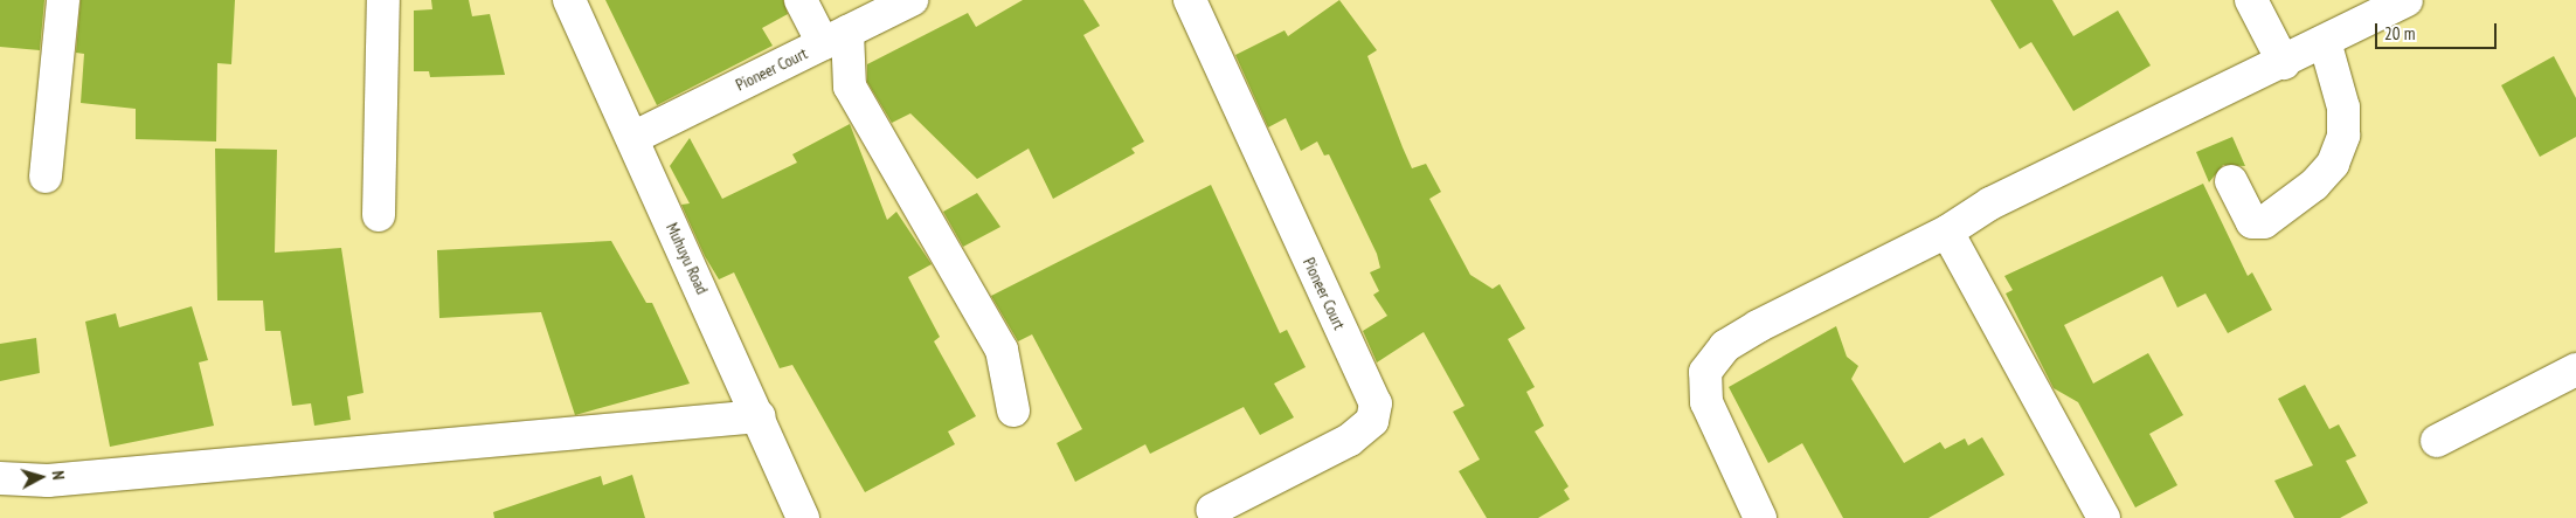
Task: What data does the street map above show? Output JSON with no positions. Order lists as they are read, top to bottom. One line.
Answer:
{"streets":{"street":["Pioneer Court","Muhuyu Road"]},"crossings":[["Pioneer Court","Muhuyu Road"]],"scale_bar":"20 m","north":"right"}
